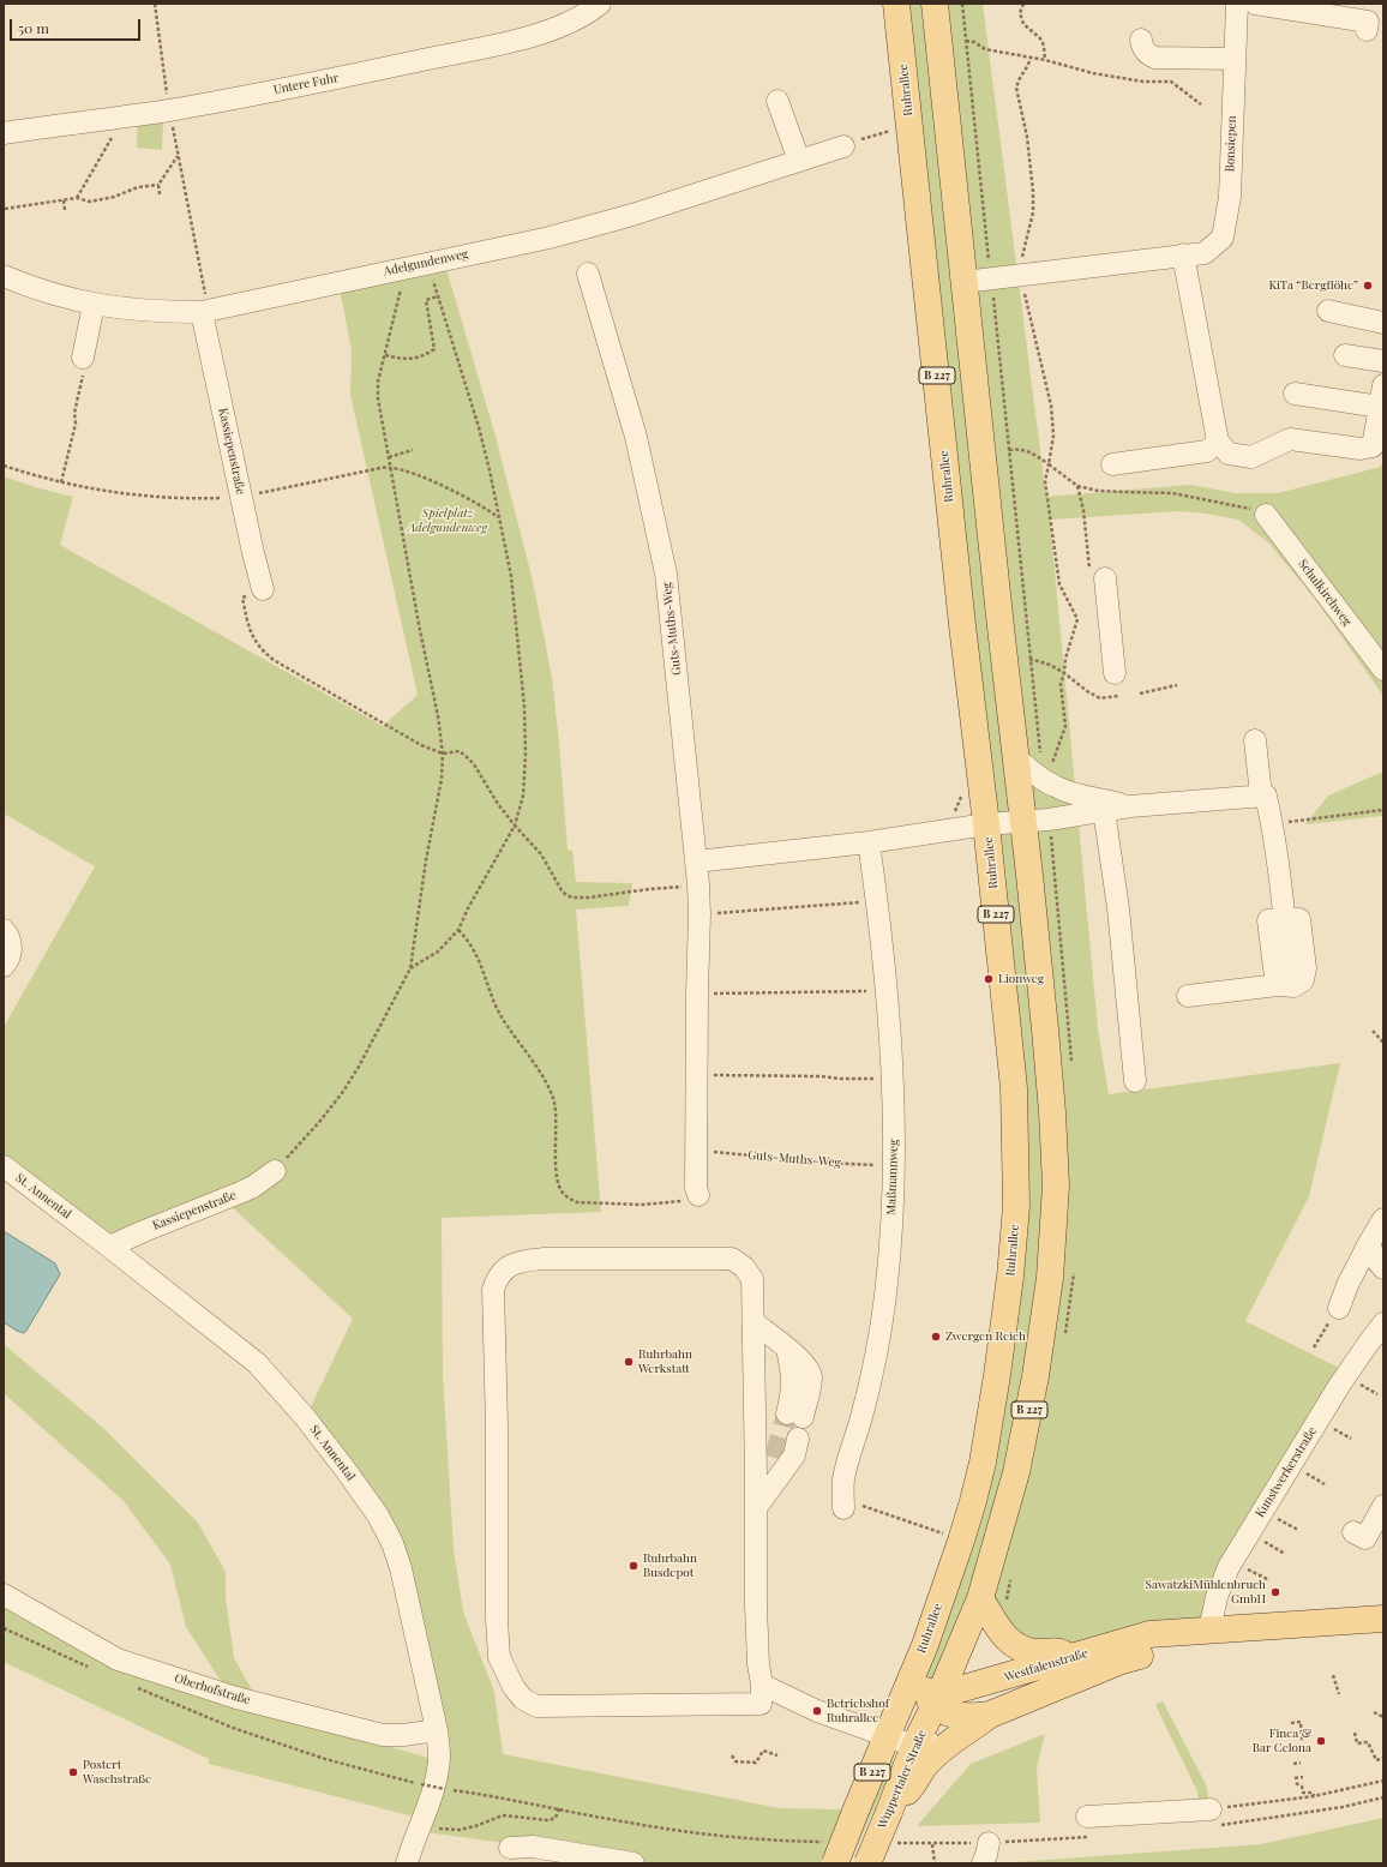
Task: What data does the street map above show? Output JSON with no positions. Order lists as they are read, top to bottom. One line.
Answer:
{"streets":{"main road":["Ruhrallee","B 227","Westfalenstraße","Wuppertaler Straße"],"street":["Untere Fuhr","Bonsiepen","Adelgundenweg","Kassiepenstraße","Schulkirchweg","Guts-Muths-Weg","Maßmannweg","St. Annental","Kunstwerkerstraße","Oberhofstraße"]},"crossings":[["Ruhrallee","B 227"],["Ruhrallee","Westfalenstraße"],["Bonsiepen","B 227"],["Adelgundenweg","Kassiepenstraße"],["B 227","Westfalenstraße"],["B 227","Wuppertaler Straße"],["Kassiepenstraße","St. Annental"],["Guts-Muths-Weg","Maßmannweg"],["St. Annental","Oberhofstraße"],["Kunstwerkerstraße","Westfalenstraße"],["Westfalenstraße","Wuppertaler Straße"]],"parks":["Spielplatz Adelgundenweg"],"places":["KiTa “Bergflöhe”","Lionweg","Zwergen Reich","Ruhrbahn Werkstatt","Ruhrbahn Busdepot","SawatzkiMühlenbruch GmbH","Betriebshof Ruhrallee","Finca & Bar Celona","Postert Waschstraße"],"scale_bar":"50 m"}
